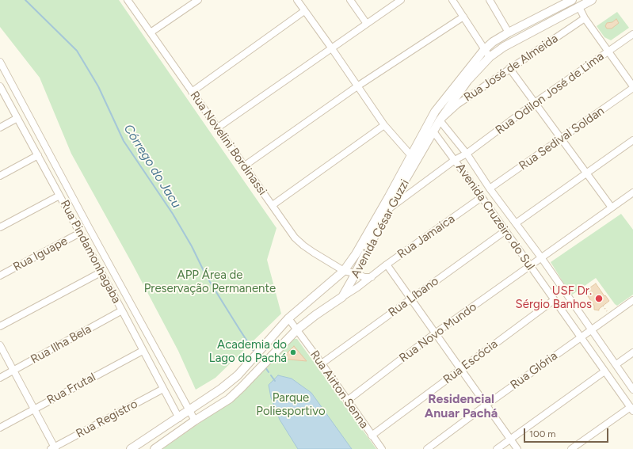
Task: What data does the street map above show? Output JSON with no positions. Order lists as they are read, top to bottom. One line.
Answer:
{"streets":{"street":["Rua José de Almeida","Rua Odilon José de Lima","Rua Sedival Soldan","Rua Novelini Bordinassi","Avenida Cruzeiro do Sul","Avenida César Guzzi","Rua Jamaica","Rua Pindamonhagaba","Rua Iguape","Rua Líbano","Rua Novo Mundo","Rua Ilha Bela","Rua Escócia","Rua Glória","Rua Frutal","Rua Airton Senna","Rua Registro"]},"crossings":[["Rua José de Almeida","Avenida Cruzeiro do Sul"],["Rua José de Almeida","Avenida César Guzzi"],["Rua Odilon José de Lima","Avenida Cruzeiro do Sul"],["Rua Odilon José de Lima","Avenida César Guzzi"],["Rua Sedival Soldan","Avenida Cruzeiro do Sul"],["Rua Novelini Bordinassi","Avenida César Guzzi"],["Avenida Cruzeiro do Sul","Avenida César Guzzi"],["Avenida Cruzeiro do Sul","Rua Jamaica"],["Avenida Cruzeiro do Sul","Rua Líbano"],["Avenida Cruzeiro do Sul","Rua Novo Mundo"],["Avenida Cruzeiro do Sul","Rua Escócia"],["Avenida Cruzeiro do Sul","Rua Glória"],["Avenida César Guzzi","Rua Jamaica"],["Avenida César Guzzi","Rua Pindamonhagaba"],["Avenida César Guzzi","Rua Airton Senna"],["Rua Pindamonhagaba","Rua Iguape"],["Rua Pindamonhagaba","Rua Ilha Bela"],["Rua Pindamonhagaba","Rua Frutal"],["Rua Pindamonhagaba","Rua Registro"],["Rua Líbano","Rua Airton Senna"],["Rua Novo Mundo","Rua Airton Senna"],["Rua Escócia","Rua Airton Senna"]],"districts":["Residencial Anuar Pachá"],"water":["Córrego do Jacu"],"parks":["APP Área de Preservação Permanente","Parque Poliesportivo"],"places":["USF Dr. Sérgio Banhos","Academia do Lago do Pachá"],"scale_bar":"100 m"}
